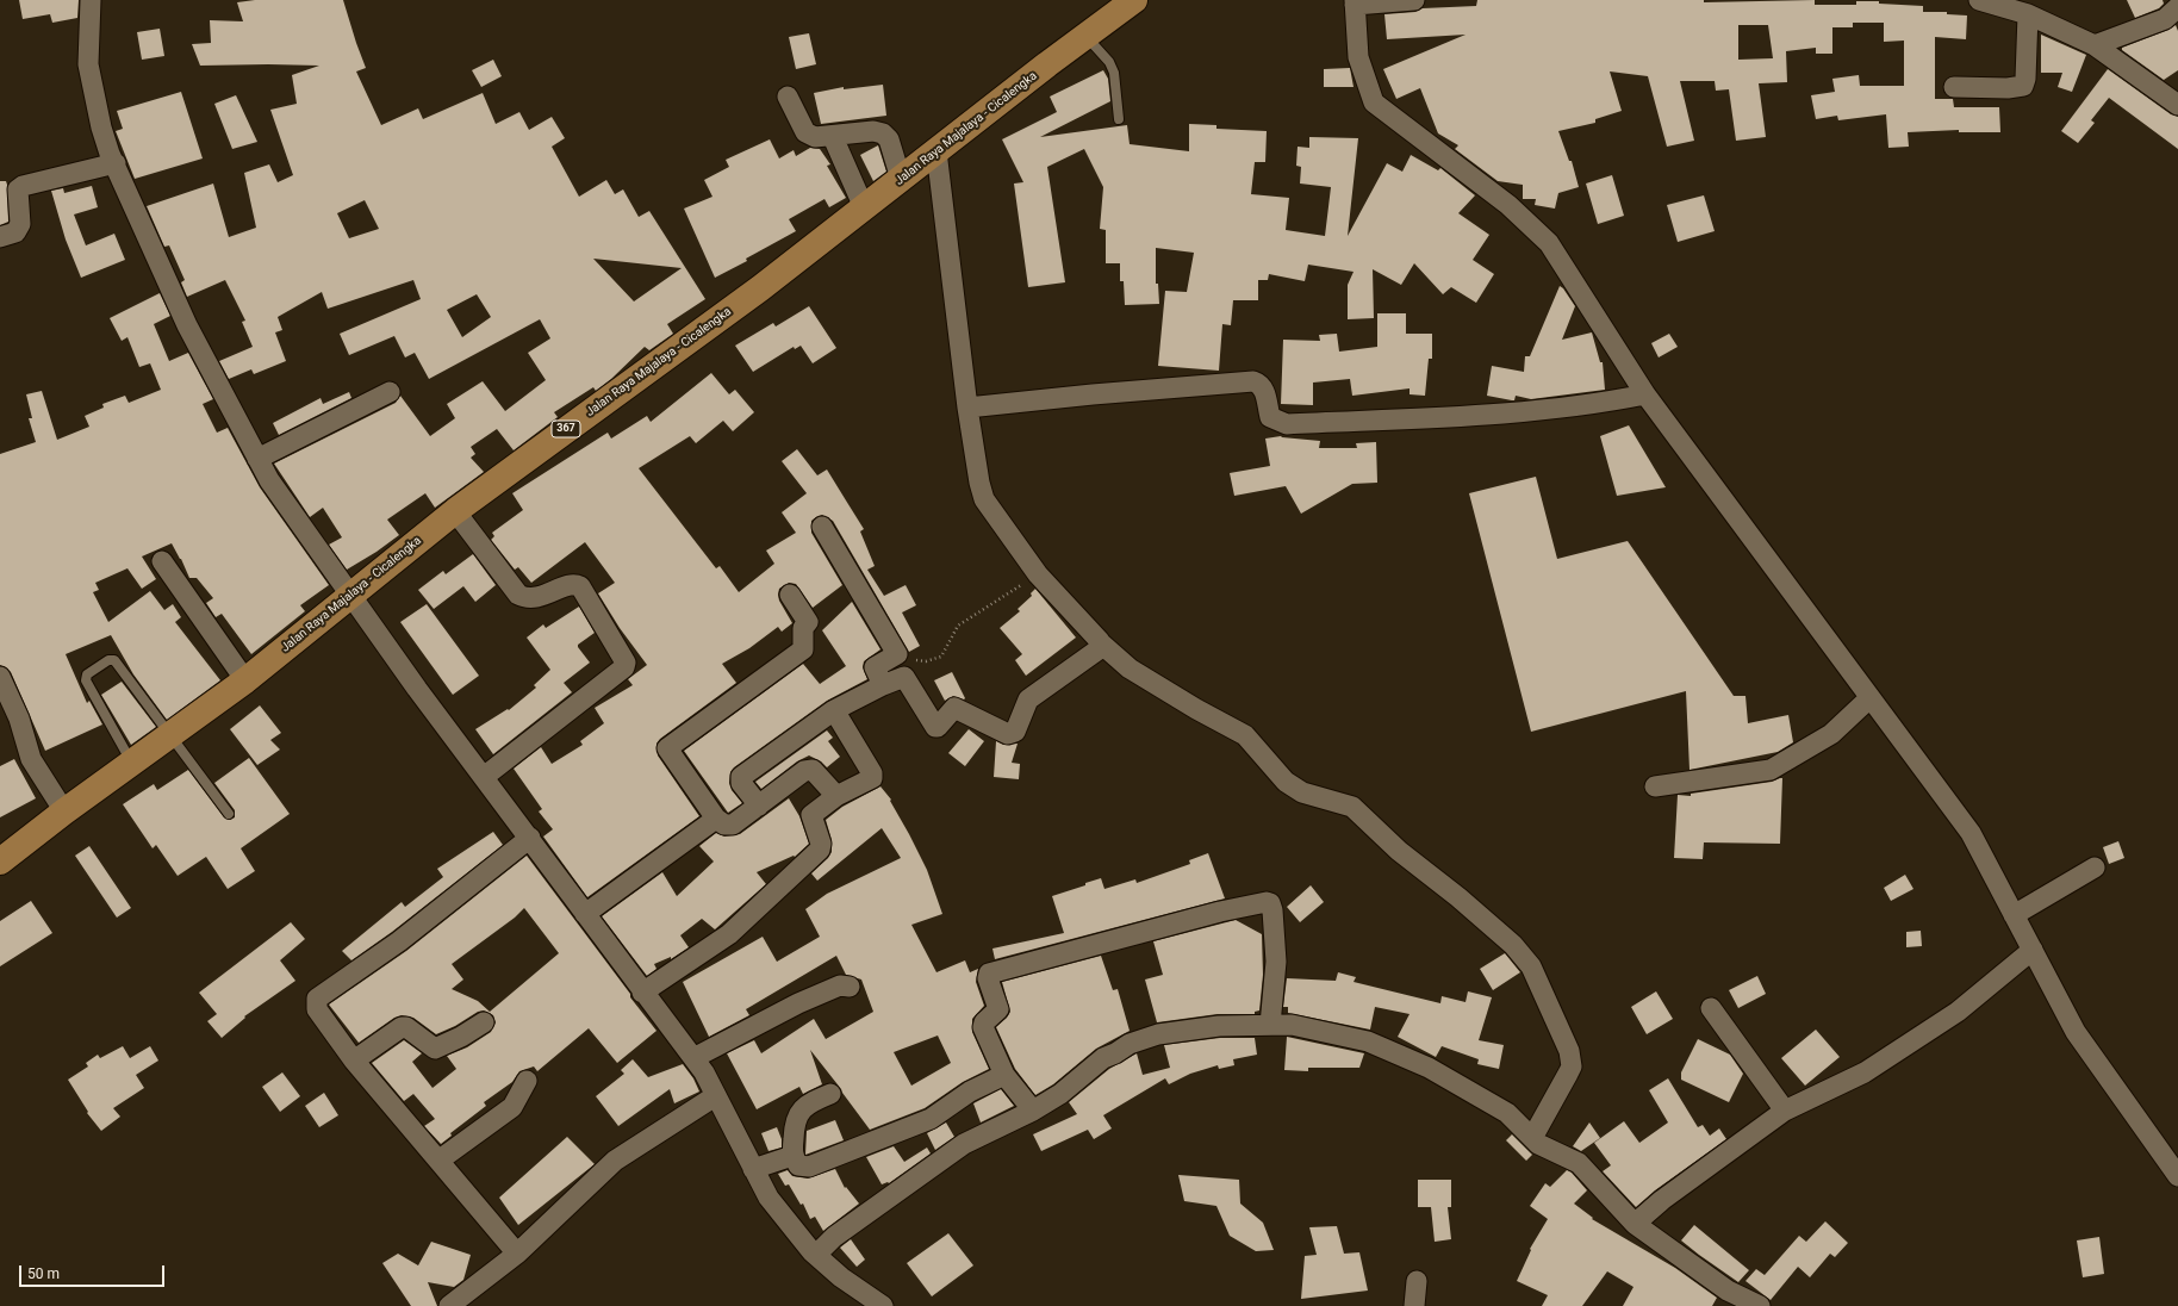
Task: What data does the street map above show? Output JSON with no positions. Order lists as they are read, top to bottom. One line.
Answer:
{"streets":{"main road":["Jalan Raya Majalaya - Cicalengka","367"]},"scale_bar":"50 m"}
